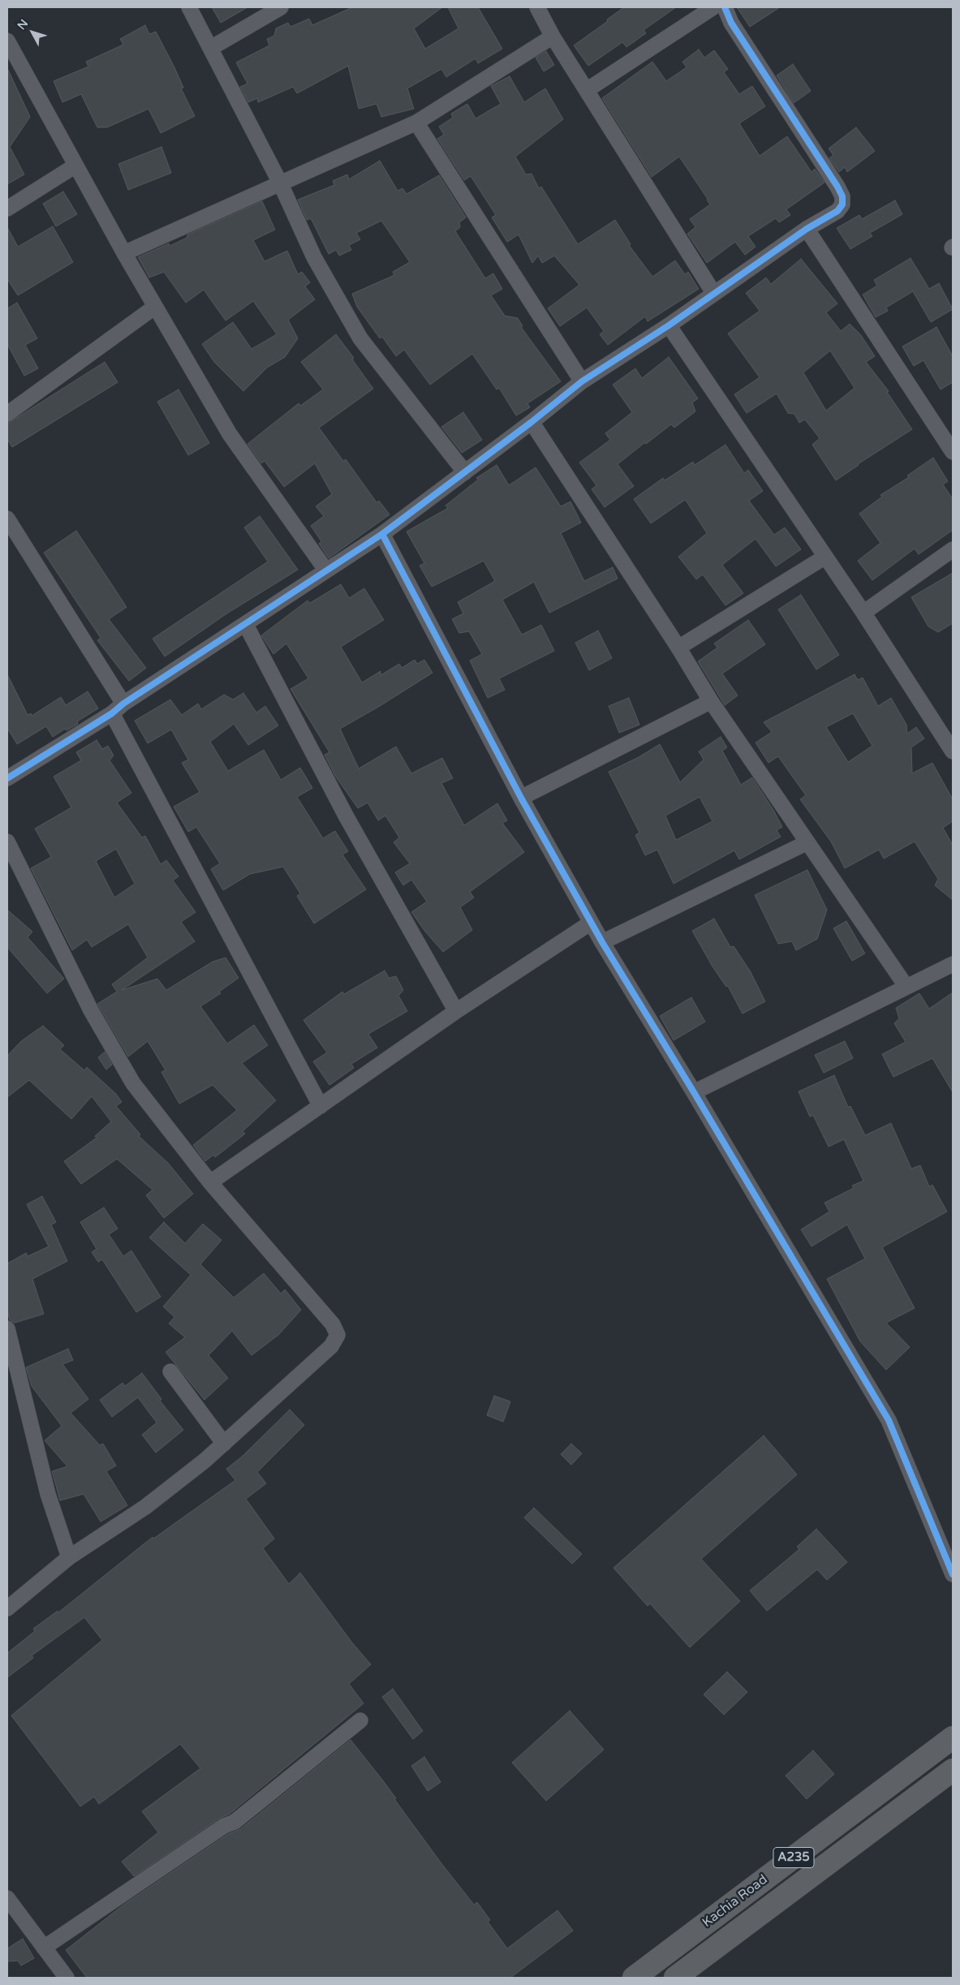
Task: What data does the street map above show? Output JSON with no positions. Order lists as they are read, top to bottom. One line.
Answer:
{"streets":{"highway":["A235","Kachia Road"]},"north":"top left"}
